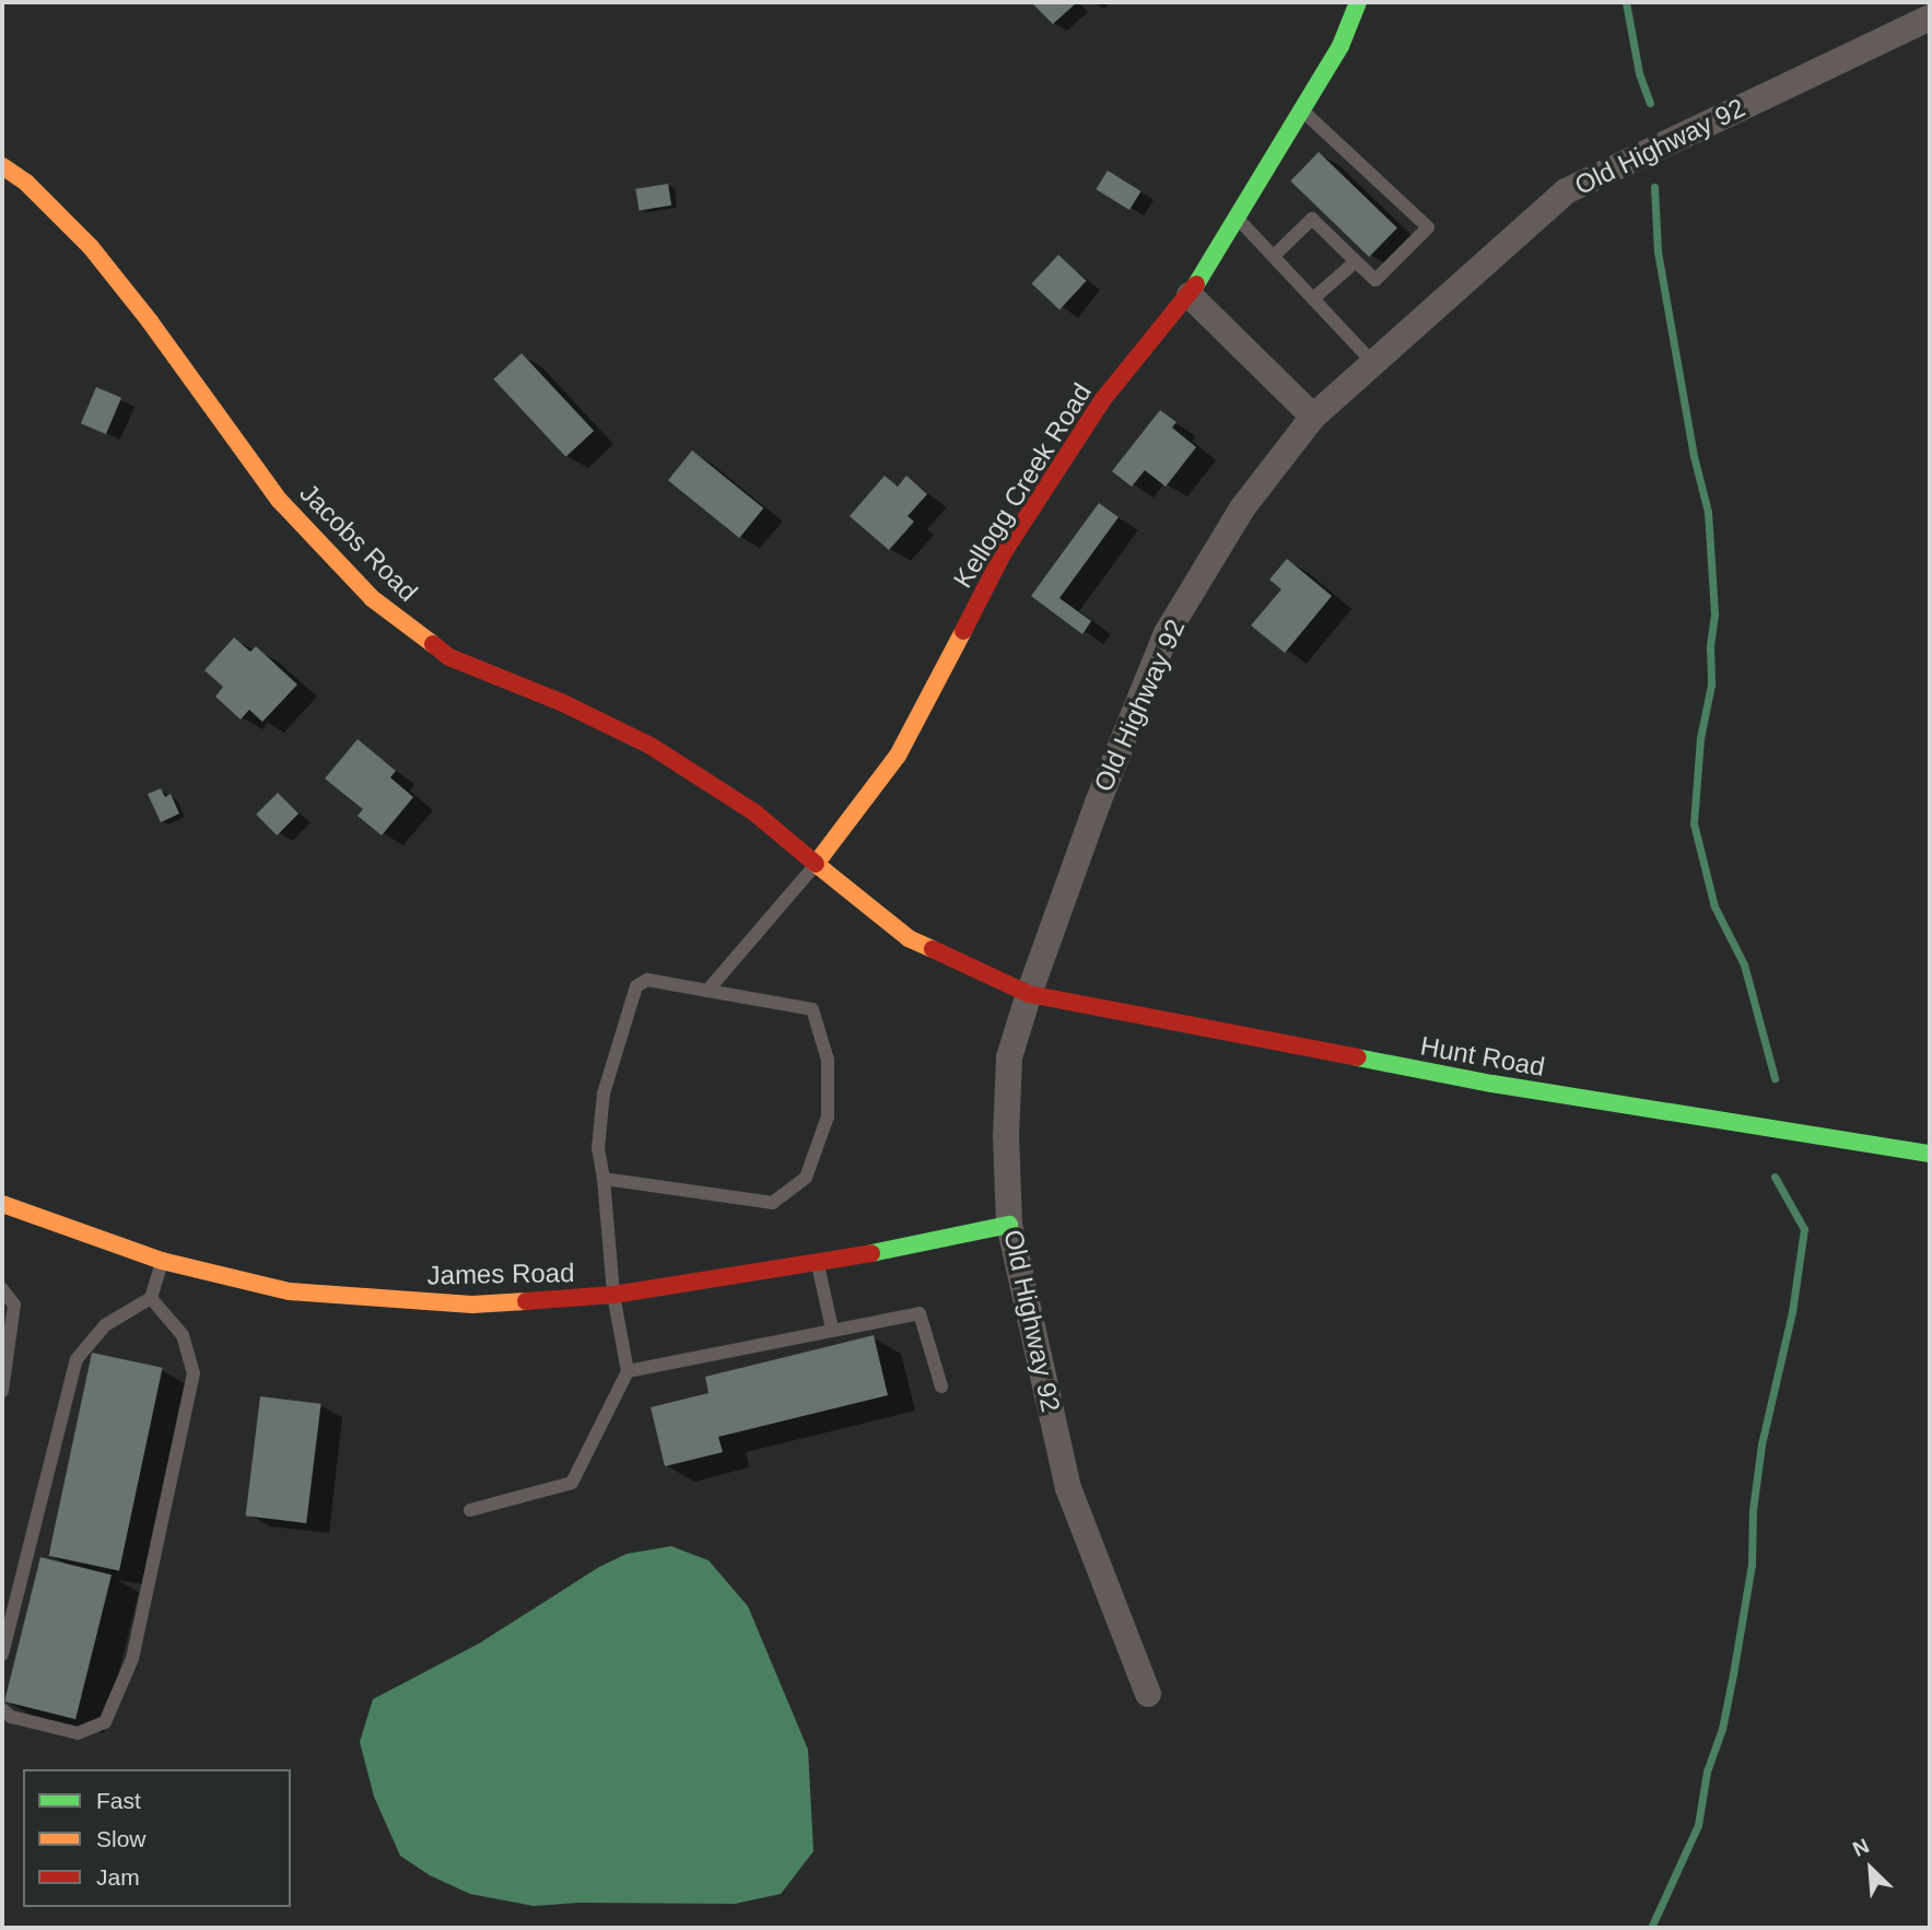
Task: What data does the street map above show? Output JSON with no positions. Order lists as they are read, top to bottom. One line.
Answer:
{"streets":{"street":["Old Highway 92","Kellogg Creek Road","Jacobs Road","Hunt Road","James Road"]},"crossings":[["Old Highway 92","Hunt Road"],["Old Highway 92","James Road"],["Kellogg Creek Road","Jacobs Road"]],"legend":["Fast","Slow","Jam"],"north":"top left"}
